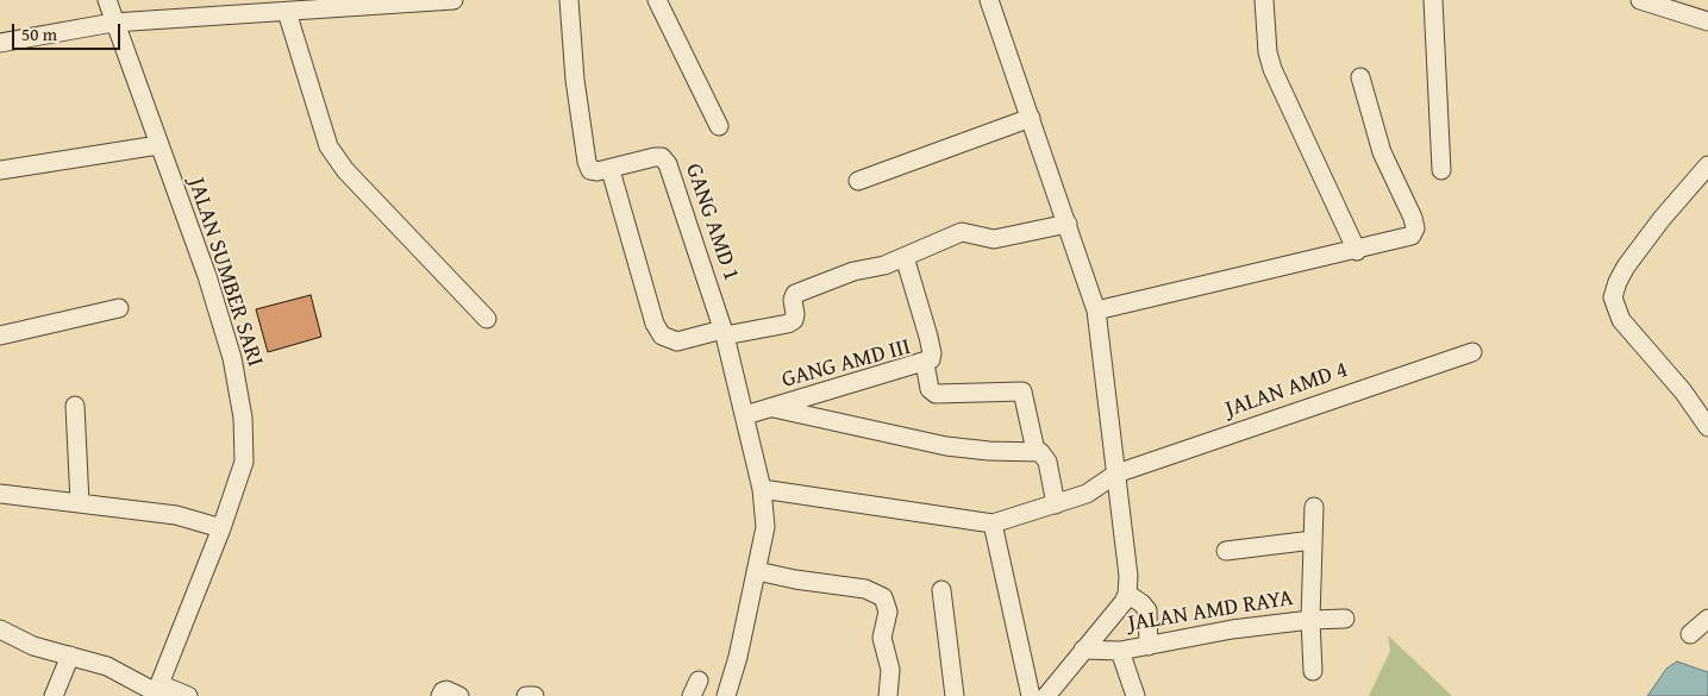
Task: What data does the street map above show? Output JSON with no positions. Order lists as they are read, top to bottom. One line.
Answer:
{"streets":{"street":["GANG AMD 1","JALAN SUMBER SARI","GANG AMD III","JALAN AMD 4","JALAN AMD RAYA"]},"crossings":[["GANG AMD 1","GANG AMD III"]],"scale_bar":"50 m"}
